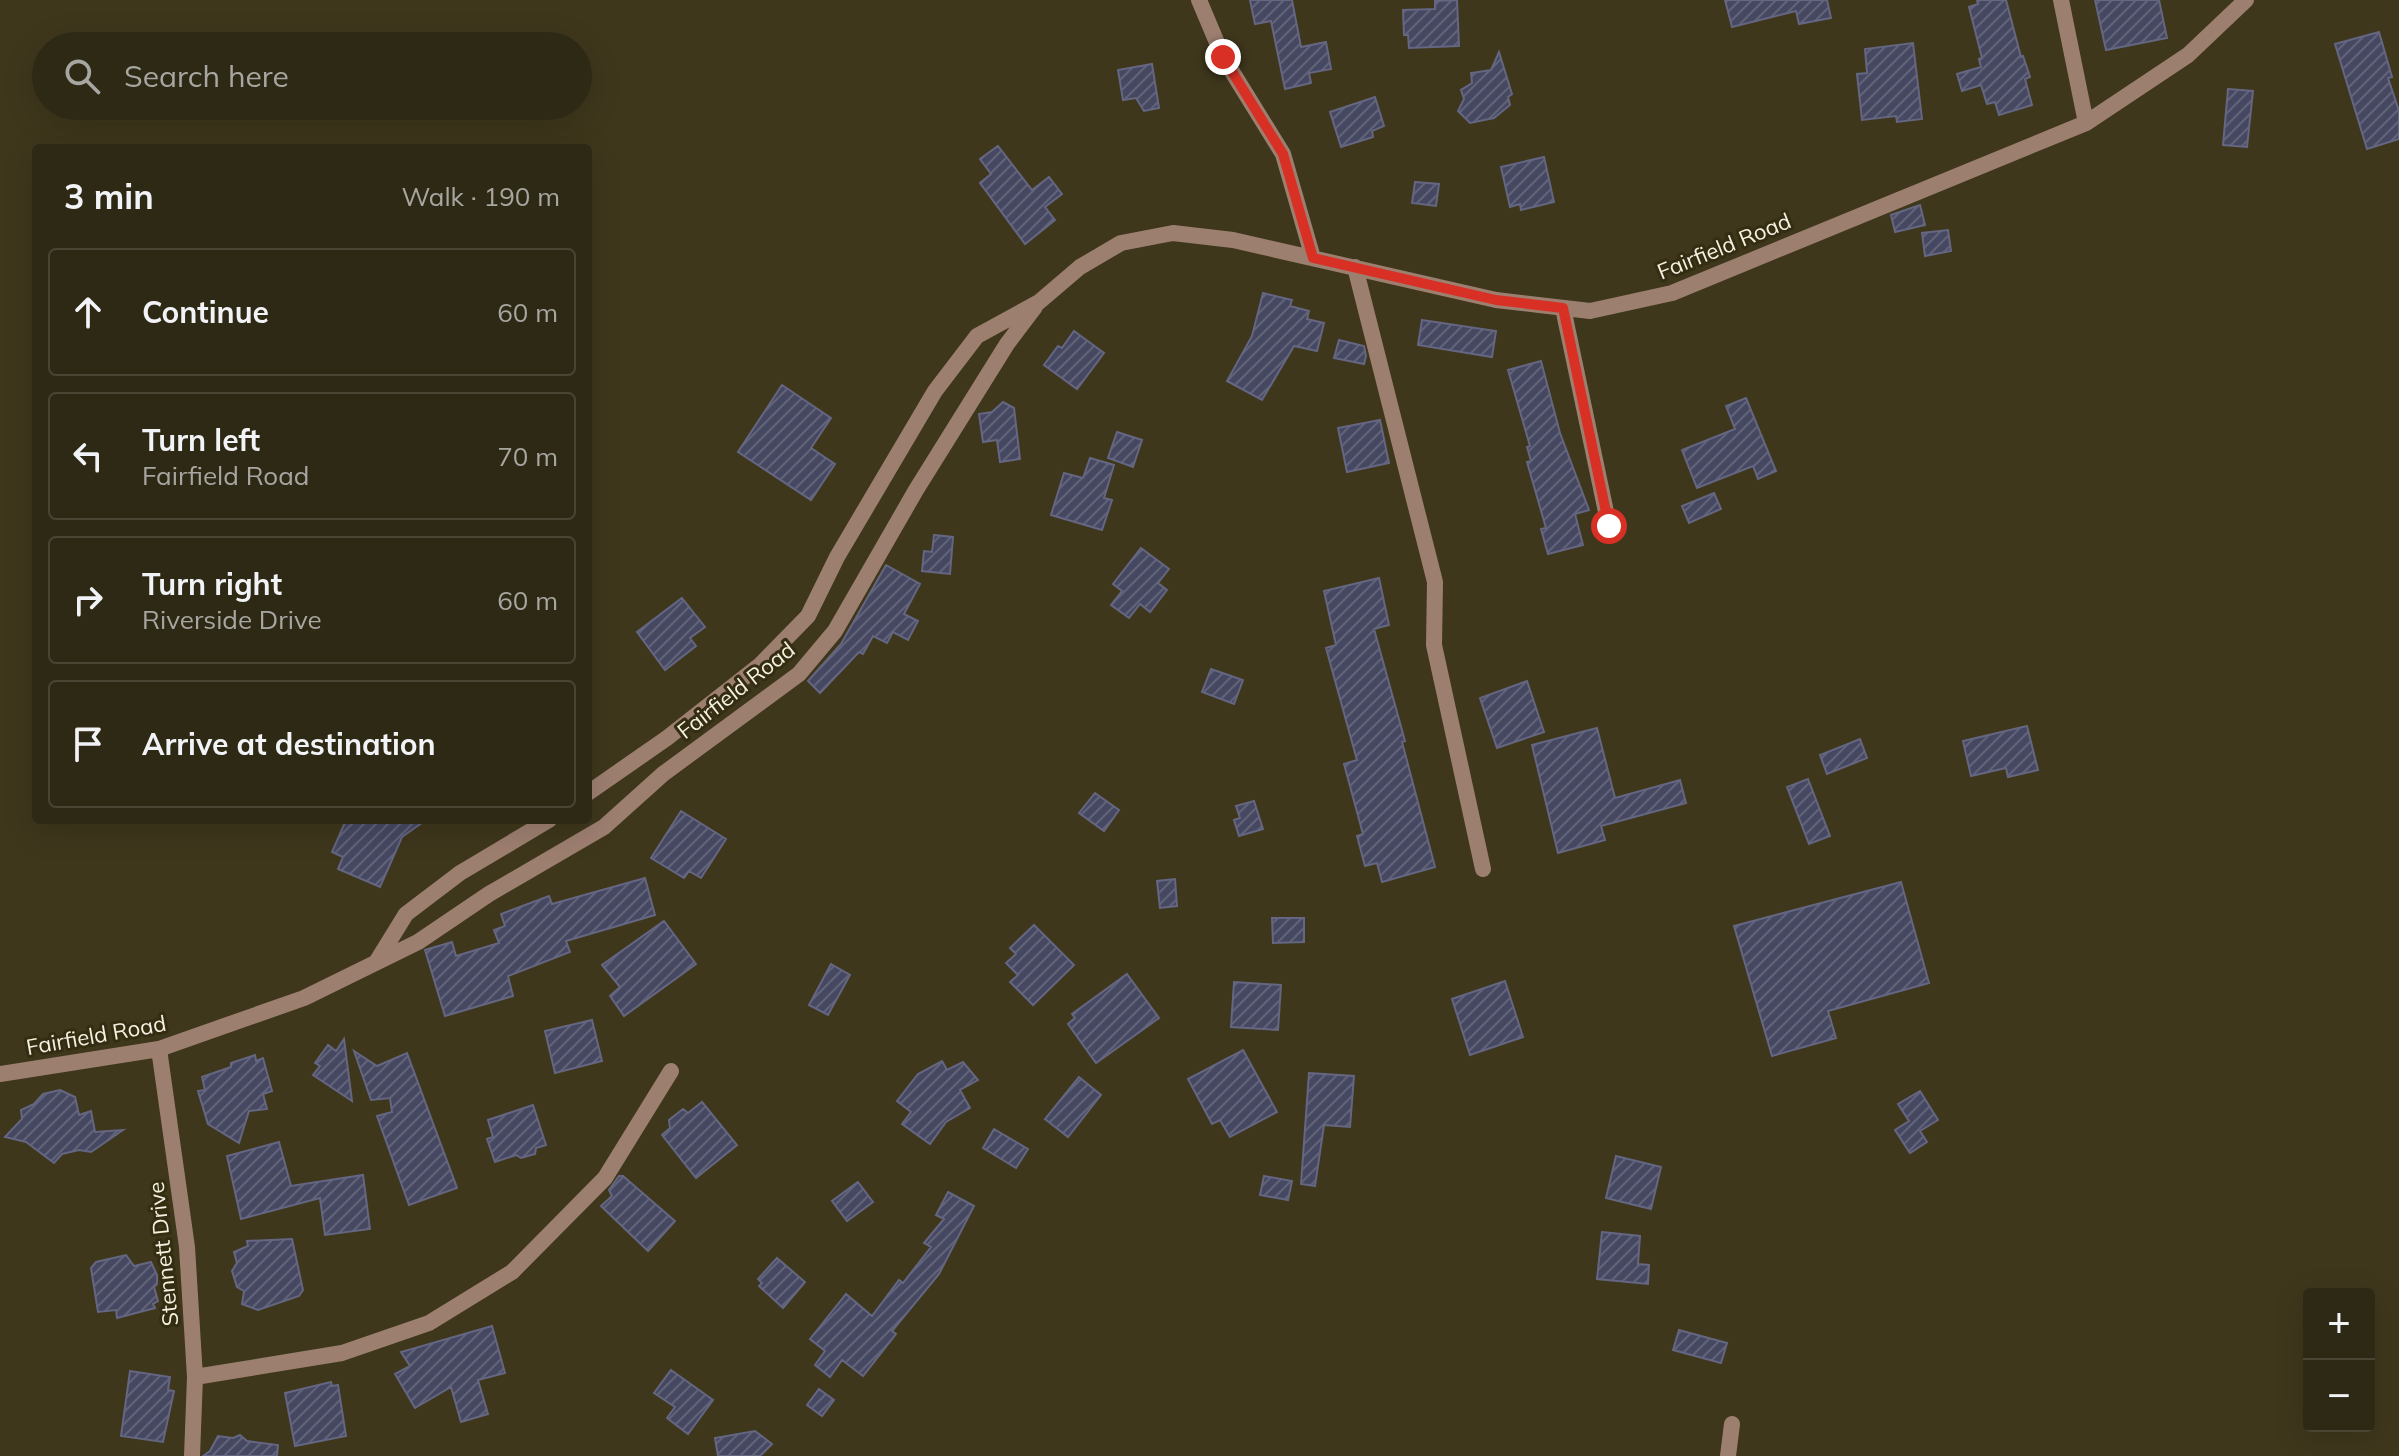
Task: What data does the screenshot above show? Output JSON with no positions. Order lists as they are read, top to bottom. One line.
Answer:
{"streets":{"street":["Fairfield Road","Stennett Drive"]},"crossings":[["Fairfield Road","Stennett Drive"]],"page":{"search":"Search here","heading":["3 min","Walk · 190 m"],"list":[["Continue","60 m"],["Turn left","Fairfield Road","70 m"],["Turn right","Riverside Drive","60 m"],"Arrive at destination"],"map_buttons":["+","−"]}}
